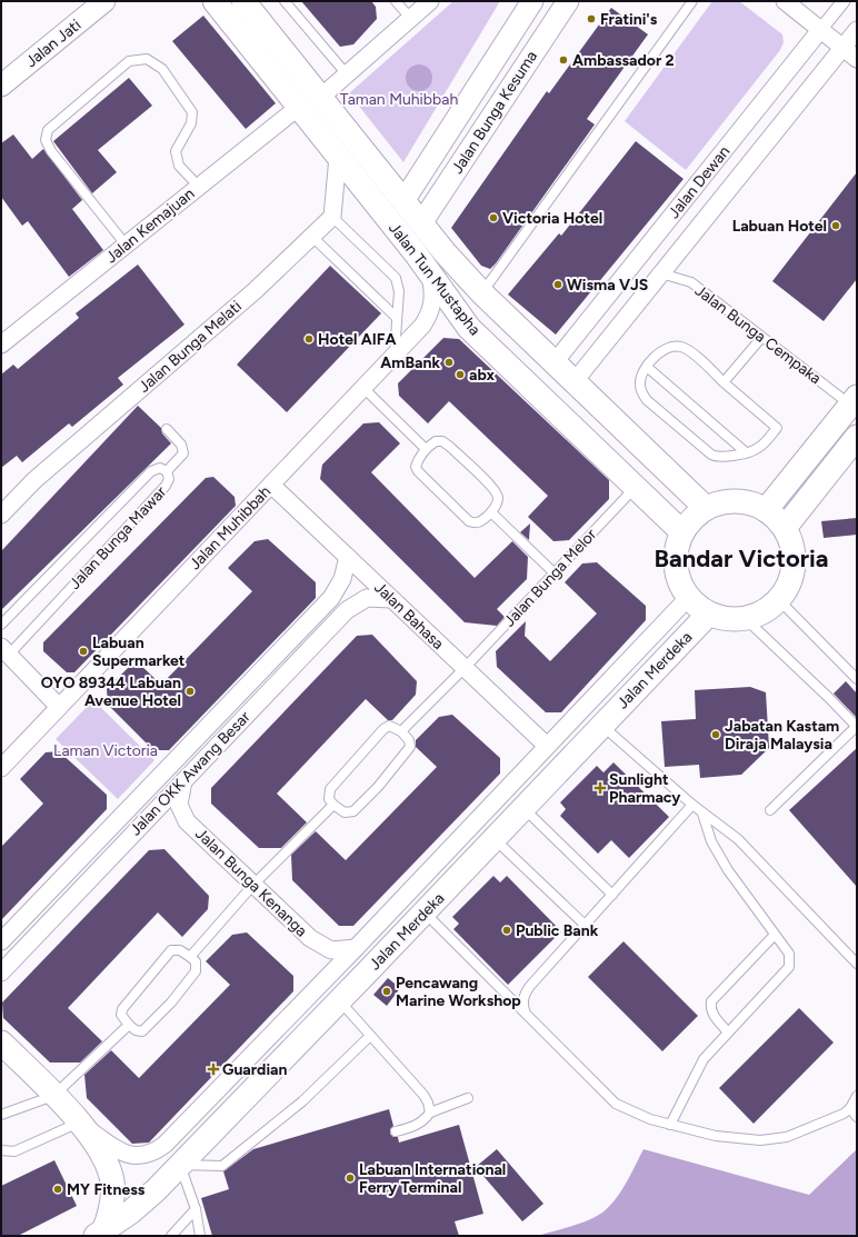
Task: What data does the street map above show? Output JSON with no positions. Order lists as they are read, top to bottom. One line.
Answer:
{"streets":{"main road":["Jalan Tun Mustapha","Jalan Merdeka"],"street":["Jalan Jati","Jalan Bunga Kesuma","Jalan Dewan","Jalan Kemajuan","Jalan Bunga Melati","Jalan Muhibbah","Jalan Bahasa","Jalan OKK Awang Besar","Jalan Bunga Kenanga"],"lane":["Jalan Bunga Cempaka","Jalan Bunga Mawar","Jalan Bunga Melor"]},"crossings":[["Jalan Bunga Kesuma","Jalan Tun Mustapha"],["Jalan Dewan","Jalan Tun Mustapha"],["Jalan Dewan","Jalan Bunga Cempaka"],["Jalan Kemajuan","Jalan Tun Mustapha"],["Jalan Tun Mustapha","Jalan Muhibbah"],["Jalan Tun Mustapha","Jalan Bunga Melor"],["Jalan Tun Mustapha","Jalan Merdeka"],["Jalan Muhibbah","Jalan Bahasa"],["Jalan Bunga Melor","Jalan Bahasa"],["Jalan Bahasa","Jalan Merdeka"],["Jalan Bahasa","Jalan OKK Awang Besar"],["Jalan Merdeka","Jalan Bunga Kenanga"],["Jalan OKK Awang Besar","Jalan Bunga Kenanga"]],"districts":["Bandar Victoria"],"parks":["Taman Muhibbah","Laman Victoria"],"places":{"other":["Fratini's","Ambassador 2","Victoria Hotel","Labuan Hotel","Wisma VJS","Hotel AIFA","AmBank","abx","Labuan Supermarket","OYO 89344 Labuan Avenue Hotel","Jabatan Kastam Diraja Malaysia","Public Bank","Pencawang Marine Workshop","Labuan International Ferry Terminal","MY Fitness"],"health":["Sunlight Pharmacy","Guardian"]}}
